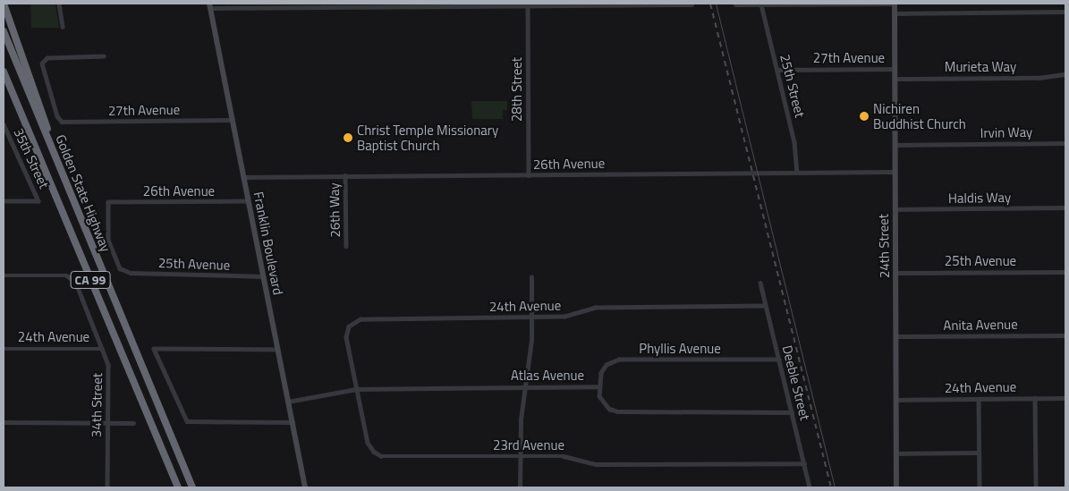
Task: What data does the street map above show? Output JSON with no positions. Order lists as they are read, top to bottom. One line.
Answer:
{"streets":{"highway":["Golden State Highway","CA 99"],"main road":["Franklin Boulevard","24th Street"],"street":["27th Avenue","Murieta Way","25th Street","28th Street","Irvin Way","35th Street","26th Avenue","Haldis Way","26th Way","25th Avenue","24th Avenue","Anita Avenue","Phyllis Avenue","Atlas Avenue","Deeble Street","34th Street","23rd Avenue"]},"crossings":[["27th Avenue","25th Street"],["27th Avenue","Franklin Boulevard"],["27th Avenue","24th Street"],["Murieta Way","24th Street"],["25th Street","26th Avenue"],["28th Street","26th Avenue"],["Irvin Way","24th Street"],["26th Avenue","26th Way"],["26th Avenue","Franklin Boulevard"],["26th Avenue","24th Street"],["26th Avenue","25th Avenue"],["Haldis Way","24th Street"],["Franklin Boulevard","25th Avenue"],["Franklin Boulevard","Atlas Avenue"],["24th Street","25th Avenue"],["24th Street","24th Avenue"],["24th Street","Anita Avenue"],["24th Avenue","Atlas Avenue"],["24th Avenue","Deeble Street"],["24th Avenue","34th Street"],["24th Avenue","23rd Avenue"],["Phyllis Avenue","Atlas Avenue"],["Phyllis Avenue","Deeble Street"],["Atlas Avenue","Deeble Street"],["Atlas Avenue","23rd Avenue"],["Deeble Street","23rd Avenue"]],"places":["Nichiren Buddhist Church","Christ Temple Missionary Baptist Church"]}
